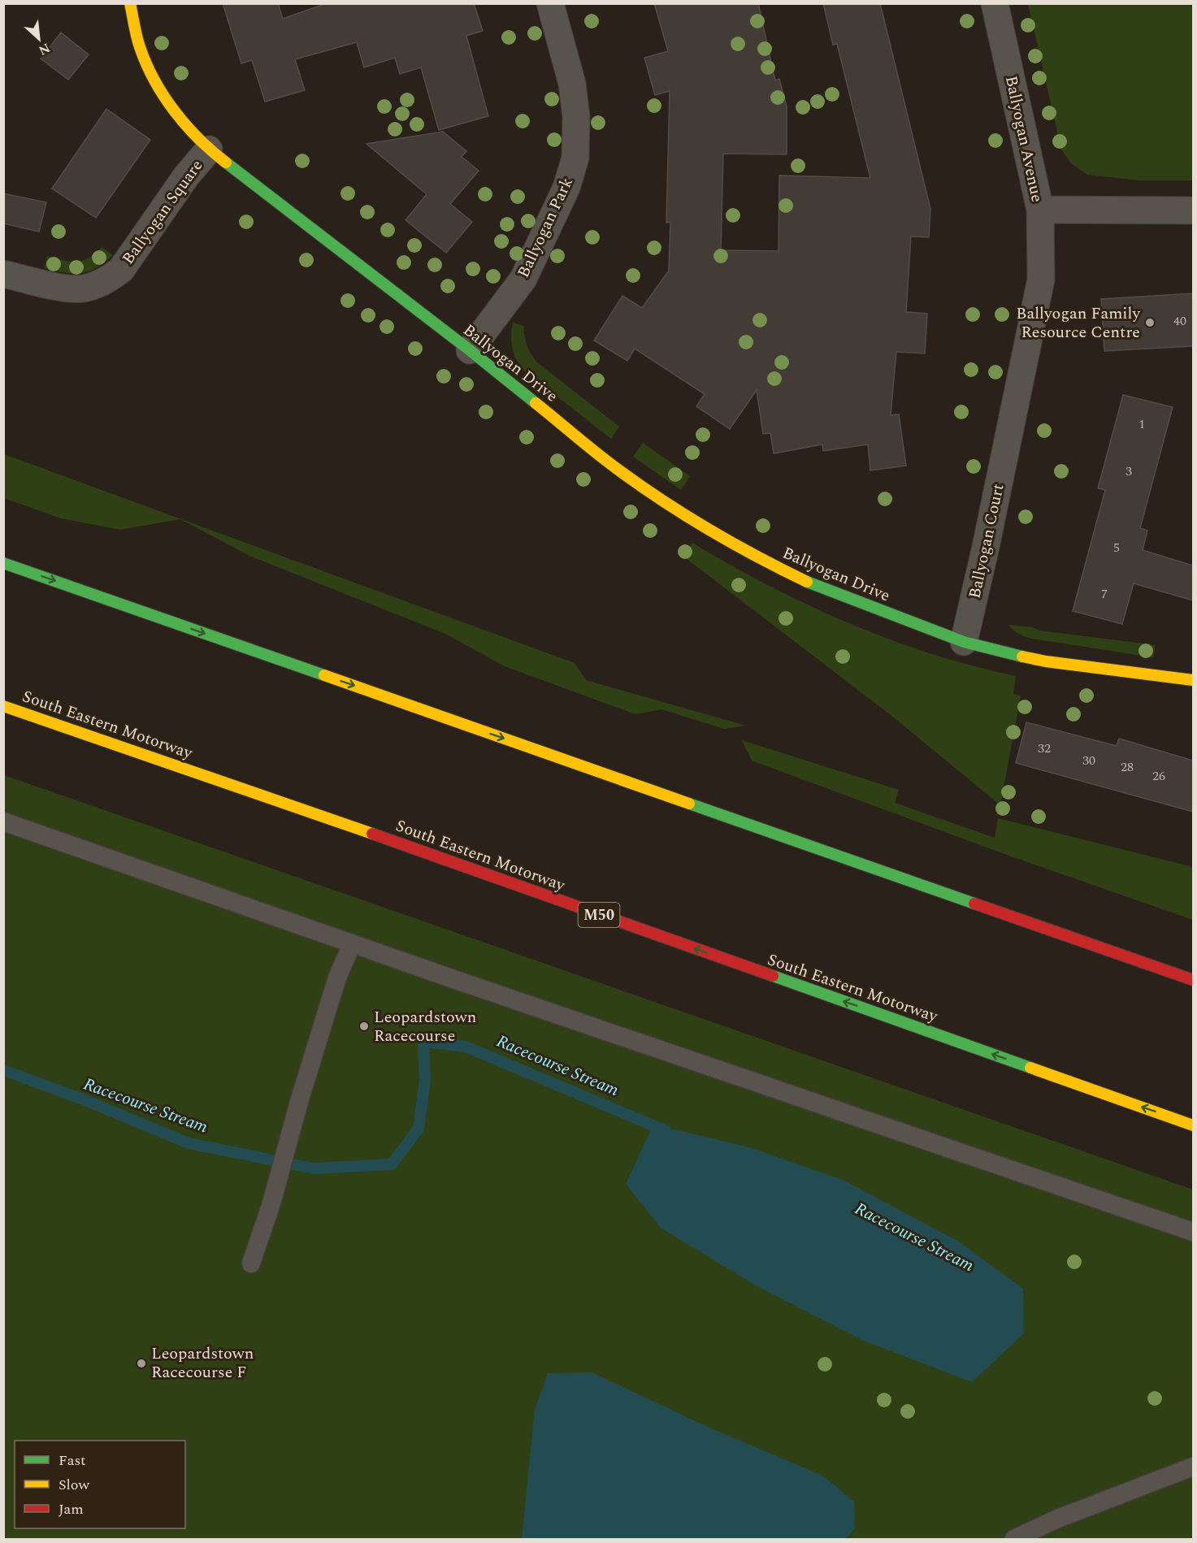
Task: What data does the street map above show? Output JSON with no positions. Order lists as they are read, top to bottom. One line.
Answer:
{"streets":{"main road":["Ballyogan Drive","South Eastern Motorway","M50"],"street":["Ballyogan Avenue","Ballyogan Square","Ballyogan Park","Ballyogan Court"]},"crossings":[["Ballyogan Avenue","Ballyogan Court"],["Ballyogan Square","Ballyogan Drive"],["Ballyogan Park","Ballyogan Drive"],["Ballyogan Drive","Ballyogan Court"]],"one_way":["South Eastern Motorway"],"water":["Racecourse Stream"],"places":["Ballyogan Family Resource Centre","Leopardstown Racecourse","Leopardstown Racecourse F"],"house_numbers":["40","1","3","5","7","32","30","28","26"],"legend":["Fast","Slow","Jam"],"north":"bottom right"}
